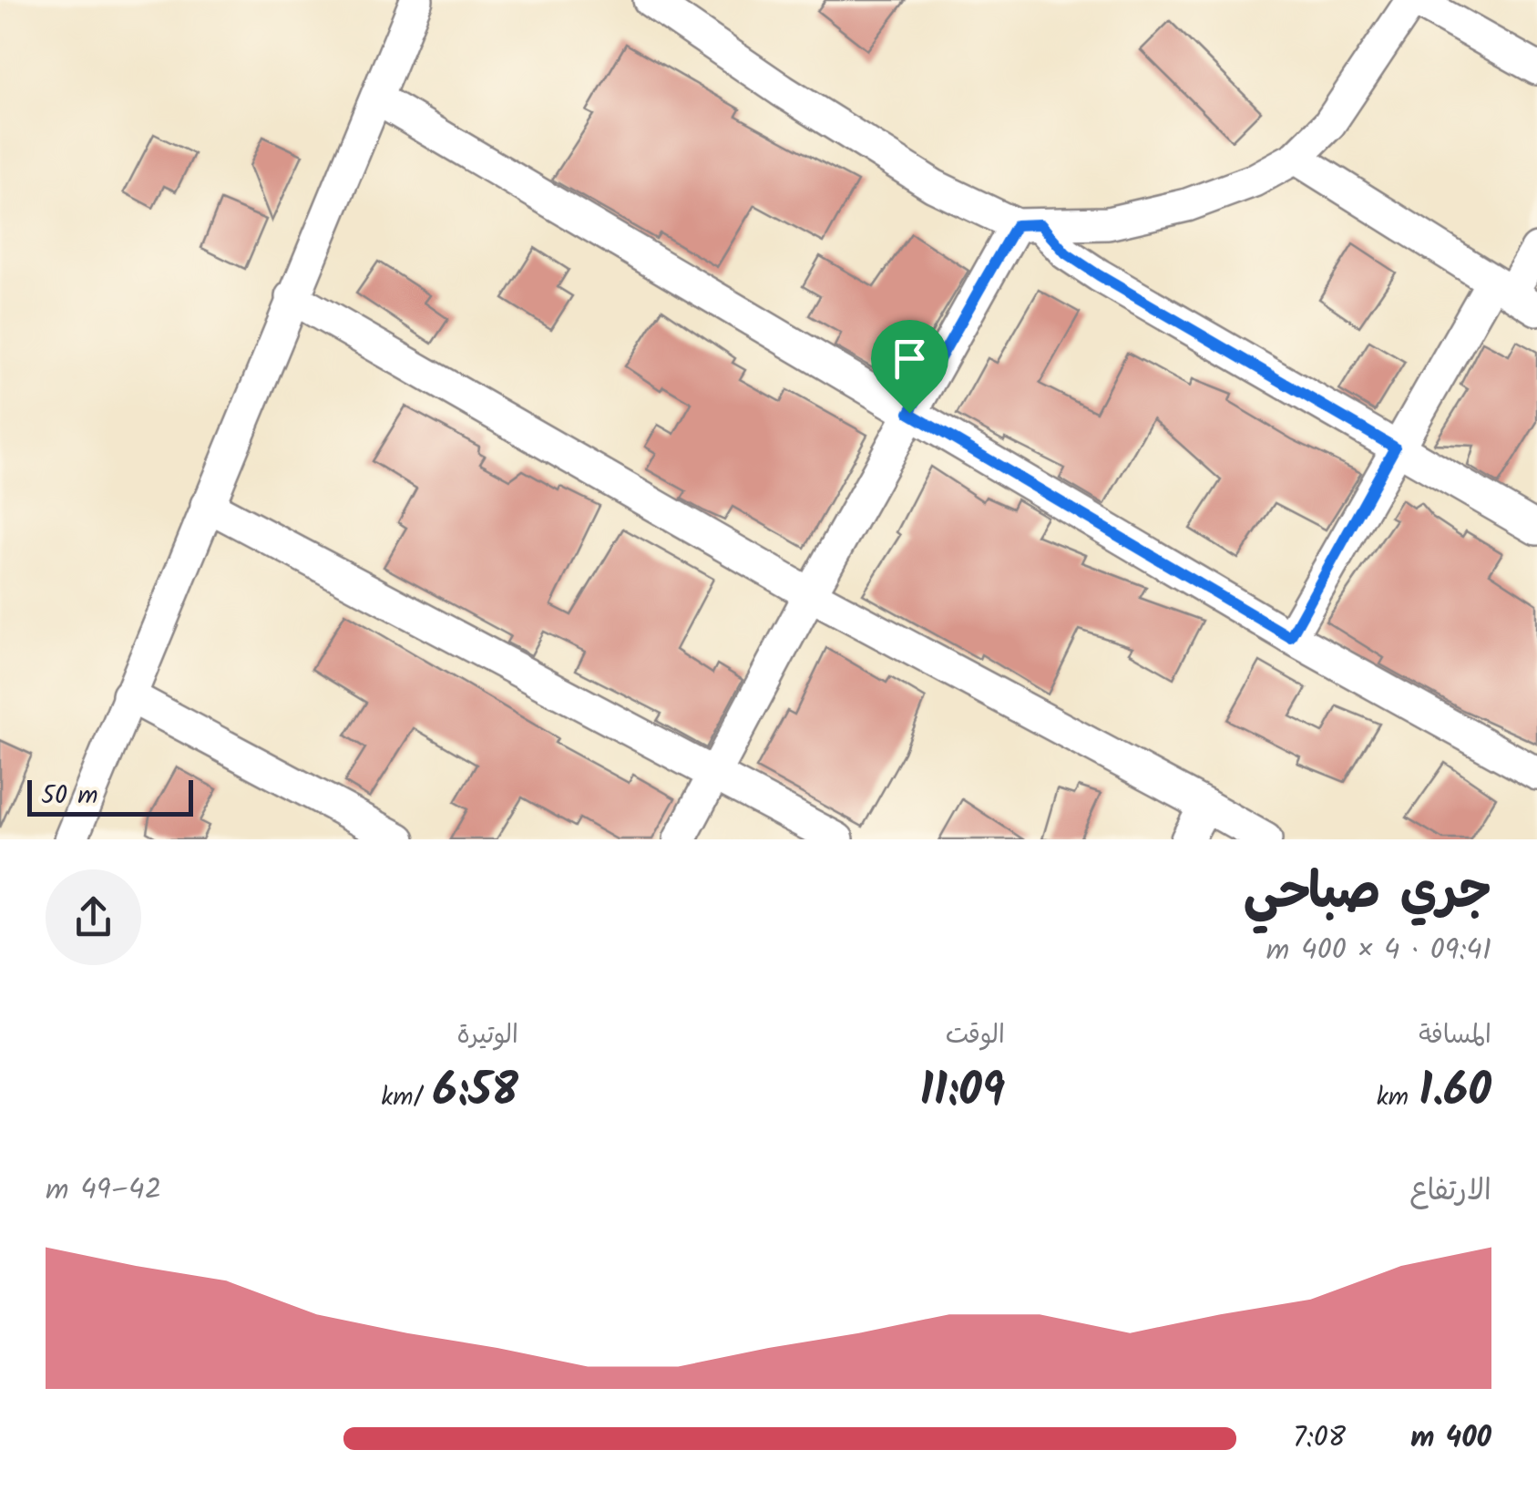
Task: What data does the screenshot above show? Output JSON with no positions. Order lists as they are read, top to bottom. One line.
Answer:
{"scale_bar":"50 m","page":{"scale":"50 m","heading":["جري صباحي","09:41 · 4 × 400 m"],"stats":[["المسافة","1.60 km"],["الوقت","11:09"],["الوتيرة","6:58 /km"]],"chart":["الارتفاع","42–49 m"],"list":[{"name":"400 m","note":"7:08"}]}}
